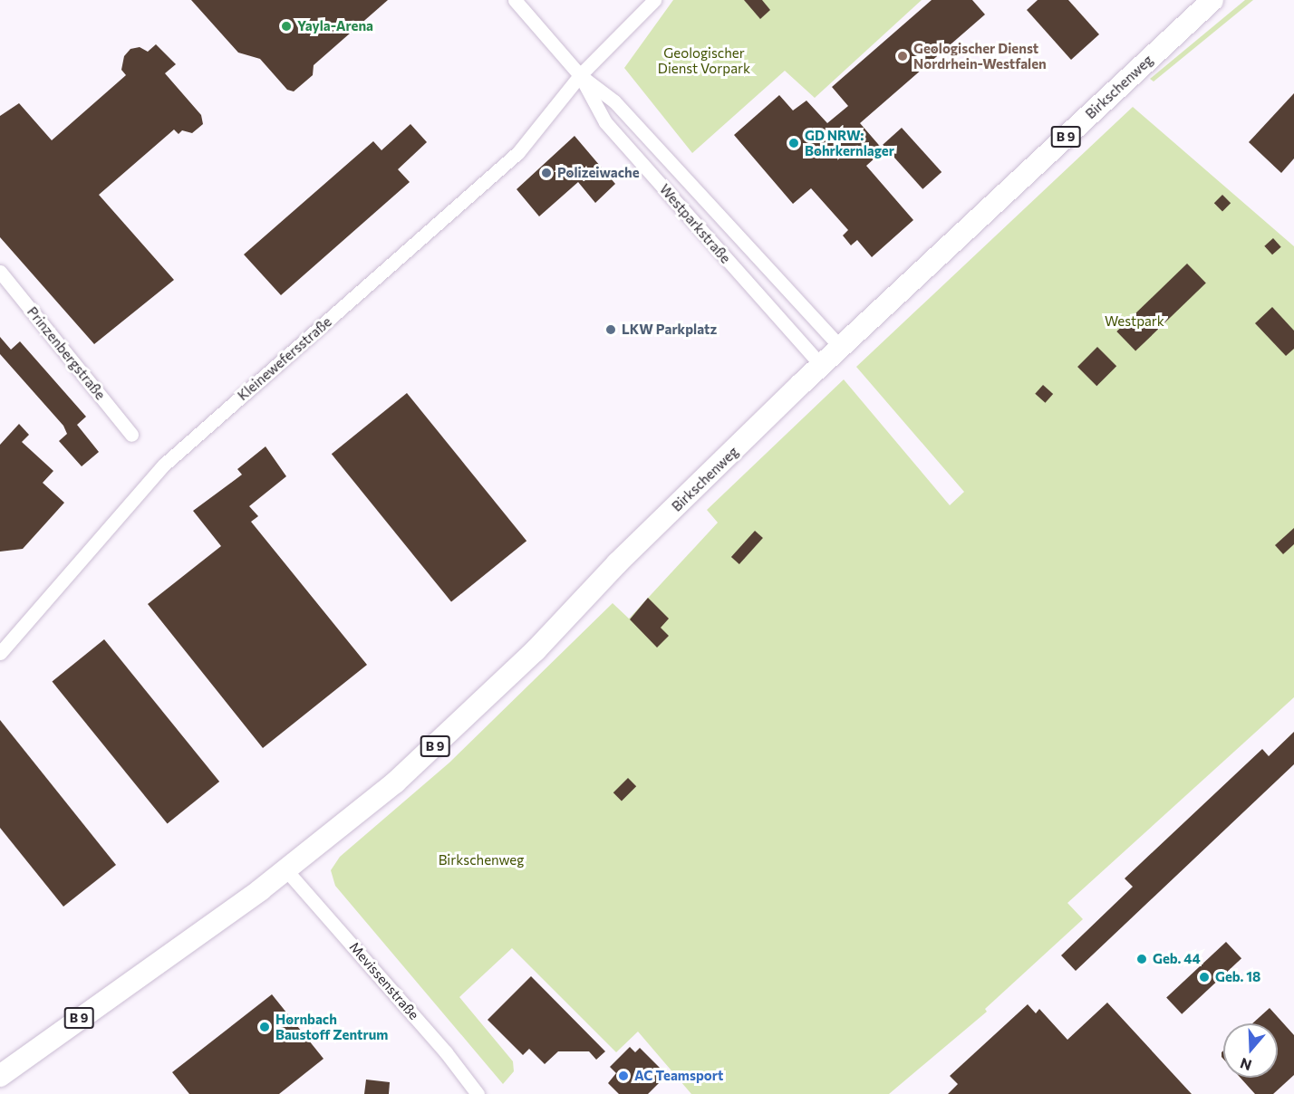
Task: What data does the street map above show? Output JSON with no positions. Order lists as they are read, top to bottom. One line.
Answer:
{"streets":{"main road":["Birkschenweg","B 9"],"street":["Westparkstraße","Prinzenbergstraße","Kleinewefersstraße","Mevissenstraße"]},"crossings":[["Birkschenweg","Westparkstraße"],["Birkschenweg","Mevissenstraße"],["Westparkstraße","Kleinewefersstraße"]],"parks":["Geologischer Dienst Vorpark","Westpark","Birkschenweg"],"places":["Yayla-Arena","Geologischer Dienst Nordrhein-Westfalen","GD NRW: Bohrkernlager","Polizeiwache","LKW Parkplatz","Geb. 44","Geb. 18","Hornbach Baustoff Zentrum","AC Teamsport"],"north":"bottom"}
